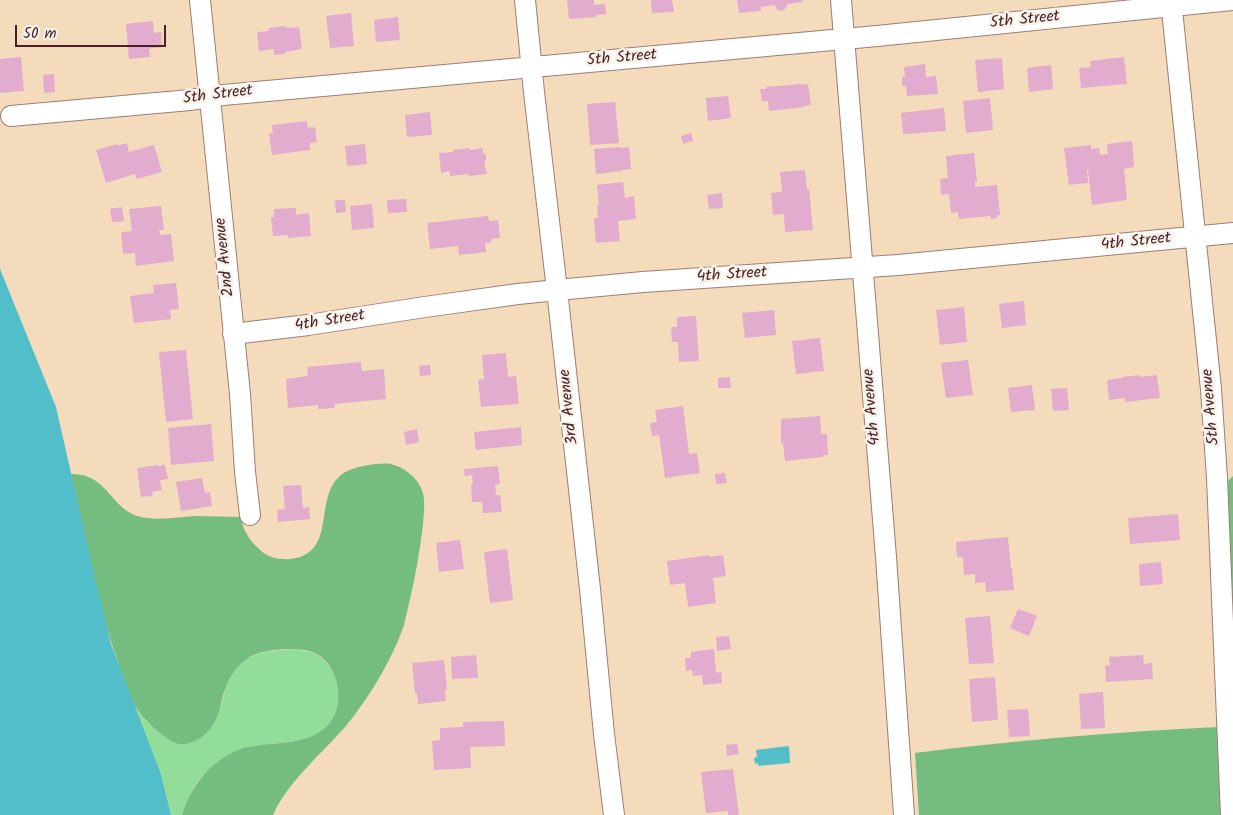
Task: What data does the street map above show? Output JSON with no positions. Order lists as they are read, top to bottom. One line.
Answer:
{"streets":{"street":["5th Street","4th Street","2nd Avenue","3rd Avenue","4th Avenue","5th Avenue"]},"crossings":[["5th Street","2nd Avenue"],["5th Street","3rd Avenue"],["5th Street","4th Avenue"],["5th Street","5th Avenue"],["4th Street","2nd Avenue"],["4th Street","3rd Avenue"],["4th Street","4th Avenue"],["4th Street","5th Avenue"]],"scale_bar":"50 m"}
